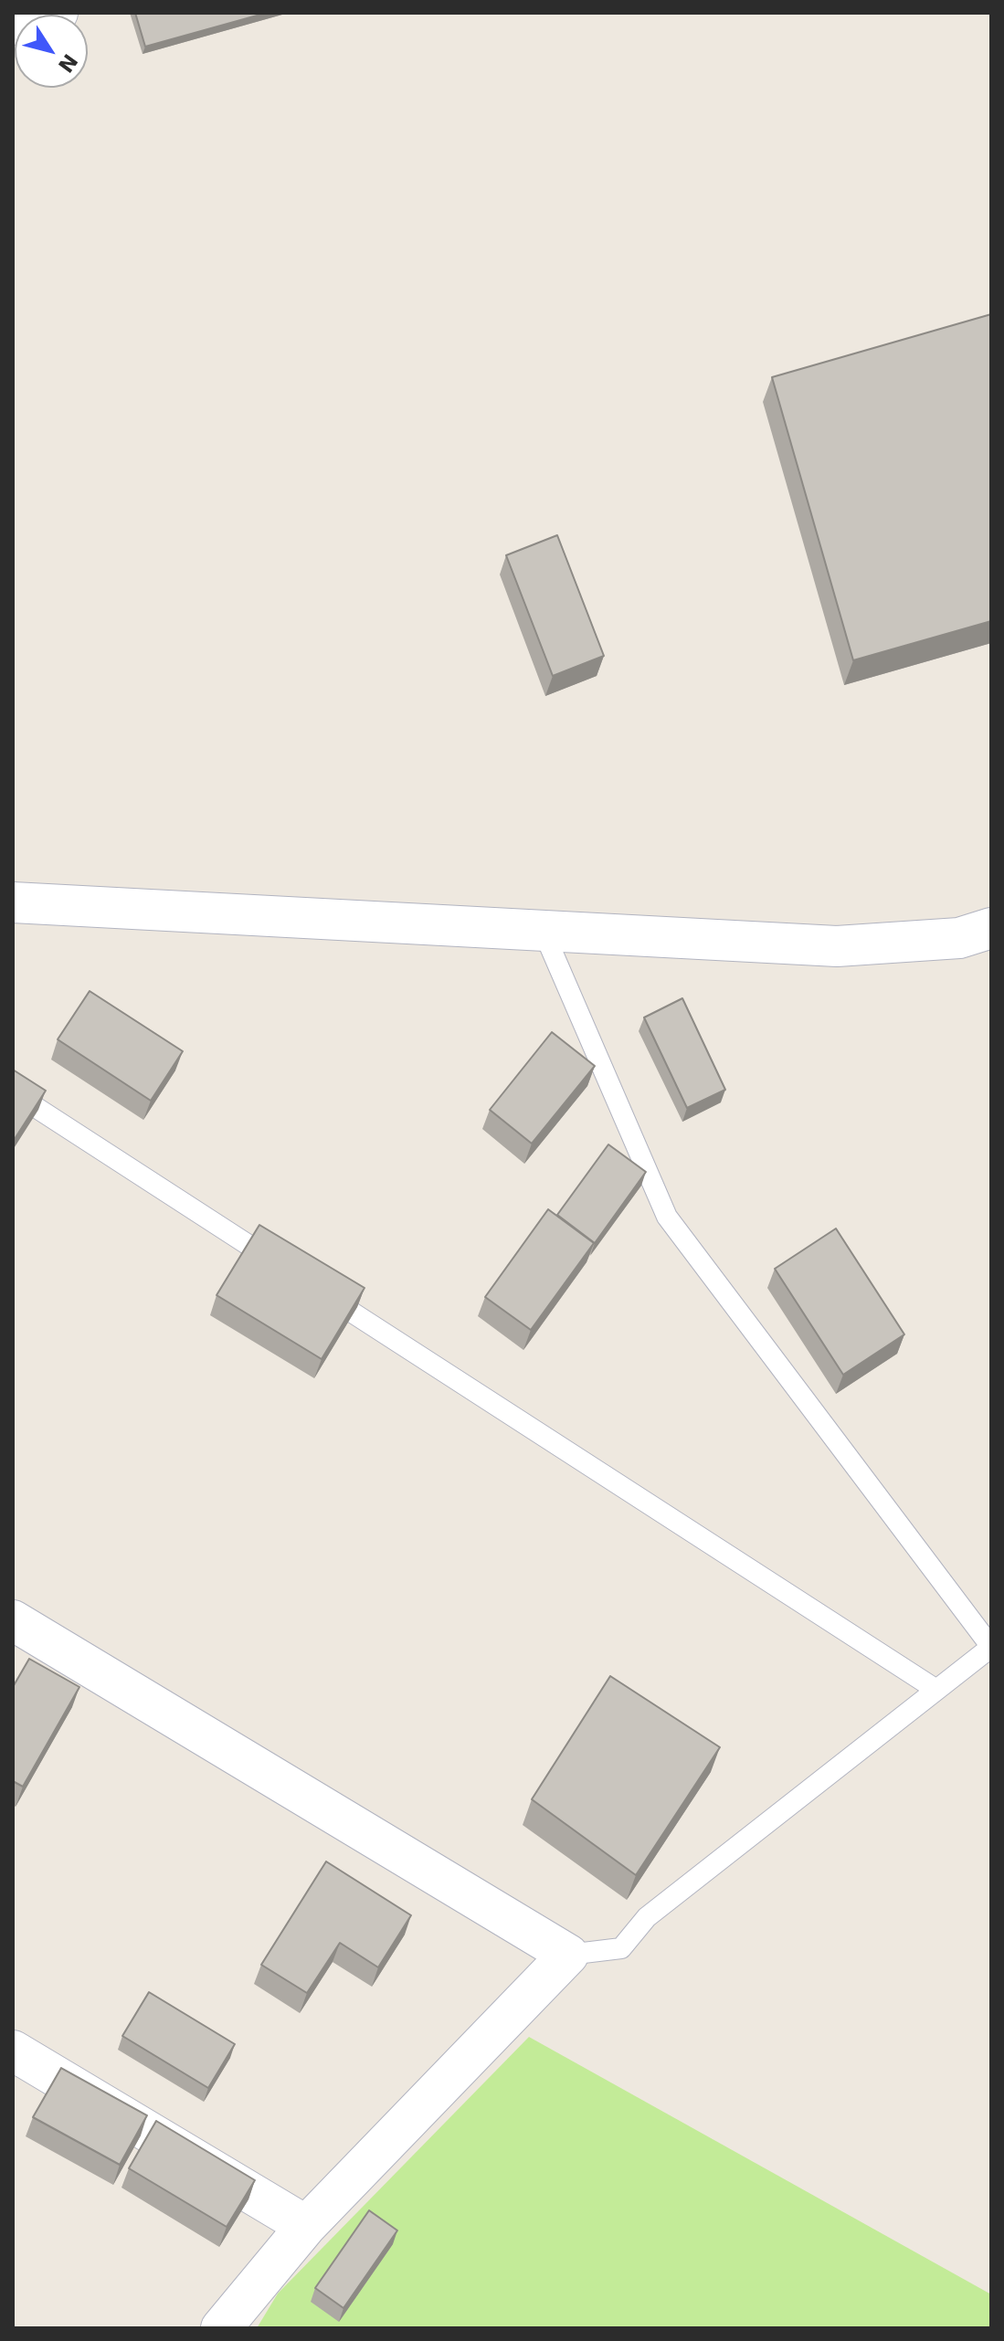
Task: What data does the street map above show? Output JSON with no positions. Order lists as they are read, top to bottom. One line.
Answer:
{"north":"bottom right"}
